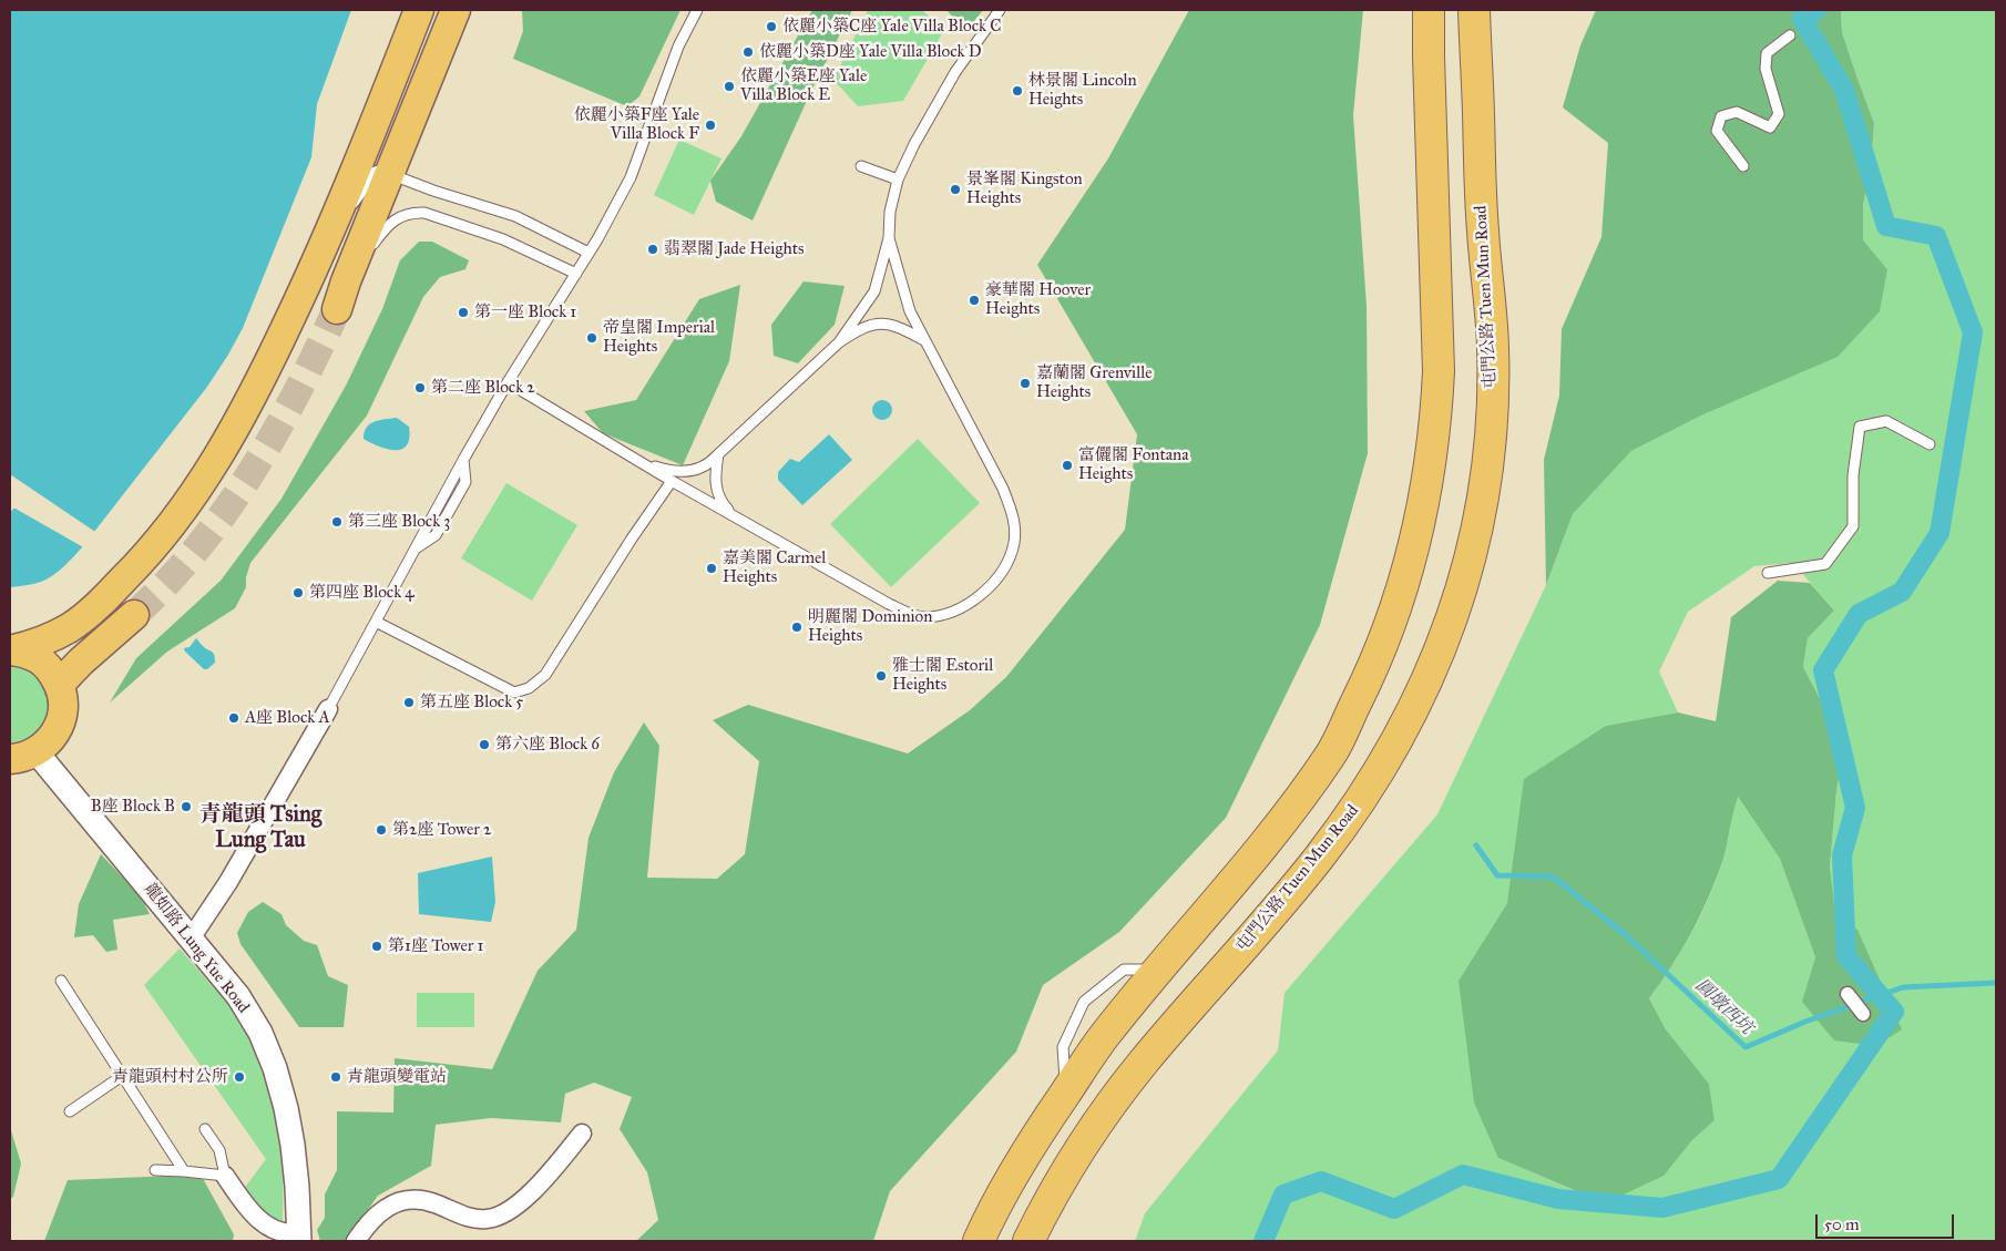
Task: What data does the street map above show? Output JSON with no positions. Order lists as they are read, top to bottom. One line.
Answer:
{"streets":{"highway":["屯門公路 Tuen Mun Road"],"street":["龍如路 Lung Yue Road"]},"districts":["青龍頭 Tsing Lung Tau"],"water":["圓墩西坑"],"places":["依麗小築C座 Yale Villa Block C","依麗小築D座 Yale Villa Block D","依麗小築E座 Yale Villa Block E","林景閣 Lincoln Heights","依麗小築F座 Yale Villa Block F","景峯閣 Kingston Heights","翡翠閣 Jade Heights","豪華閣 Hoover Heights","第一座 Block 1","帝皇閣 Imperial Heights","嘉蘭閣 Grenville Heights","第二座 Block 2","富儷閣 Fontana Heights","第三座 Block 3","嘉美閣 Carmel Heights","第四座 Block 4","明麗閣 Dominion Heights","雅士閣 Estoril Heights","第五座 Block 5","A座 Block A","第六座 Block 6","B座 Block B","第2座 Tower 2","第1座 Tower 1","青龍頭村村公所","青龍頭變電站"],"scale_bar":"50 m"}
